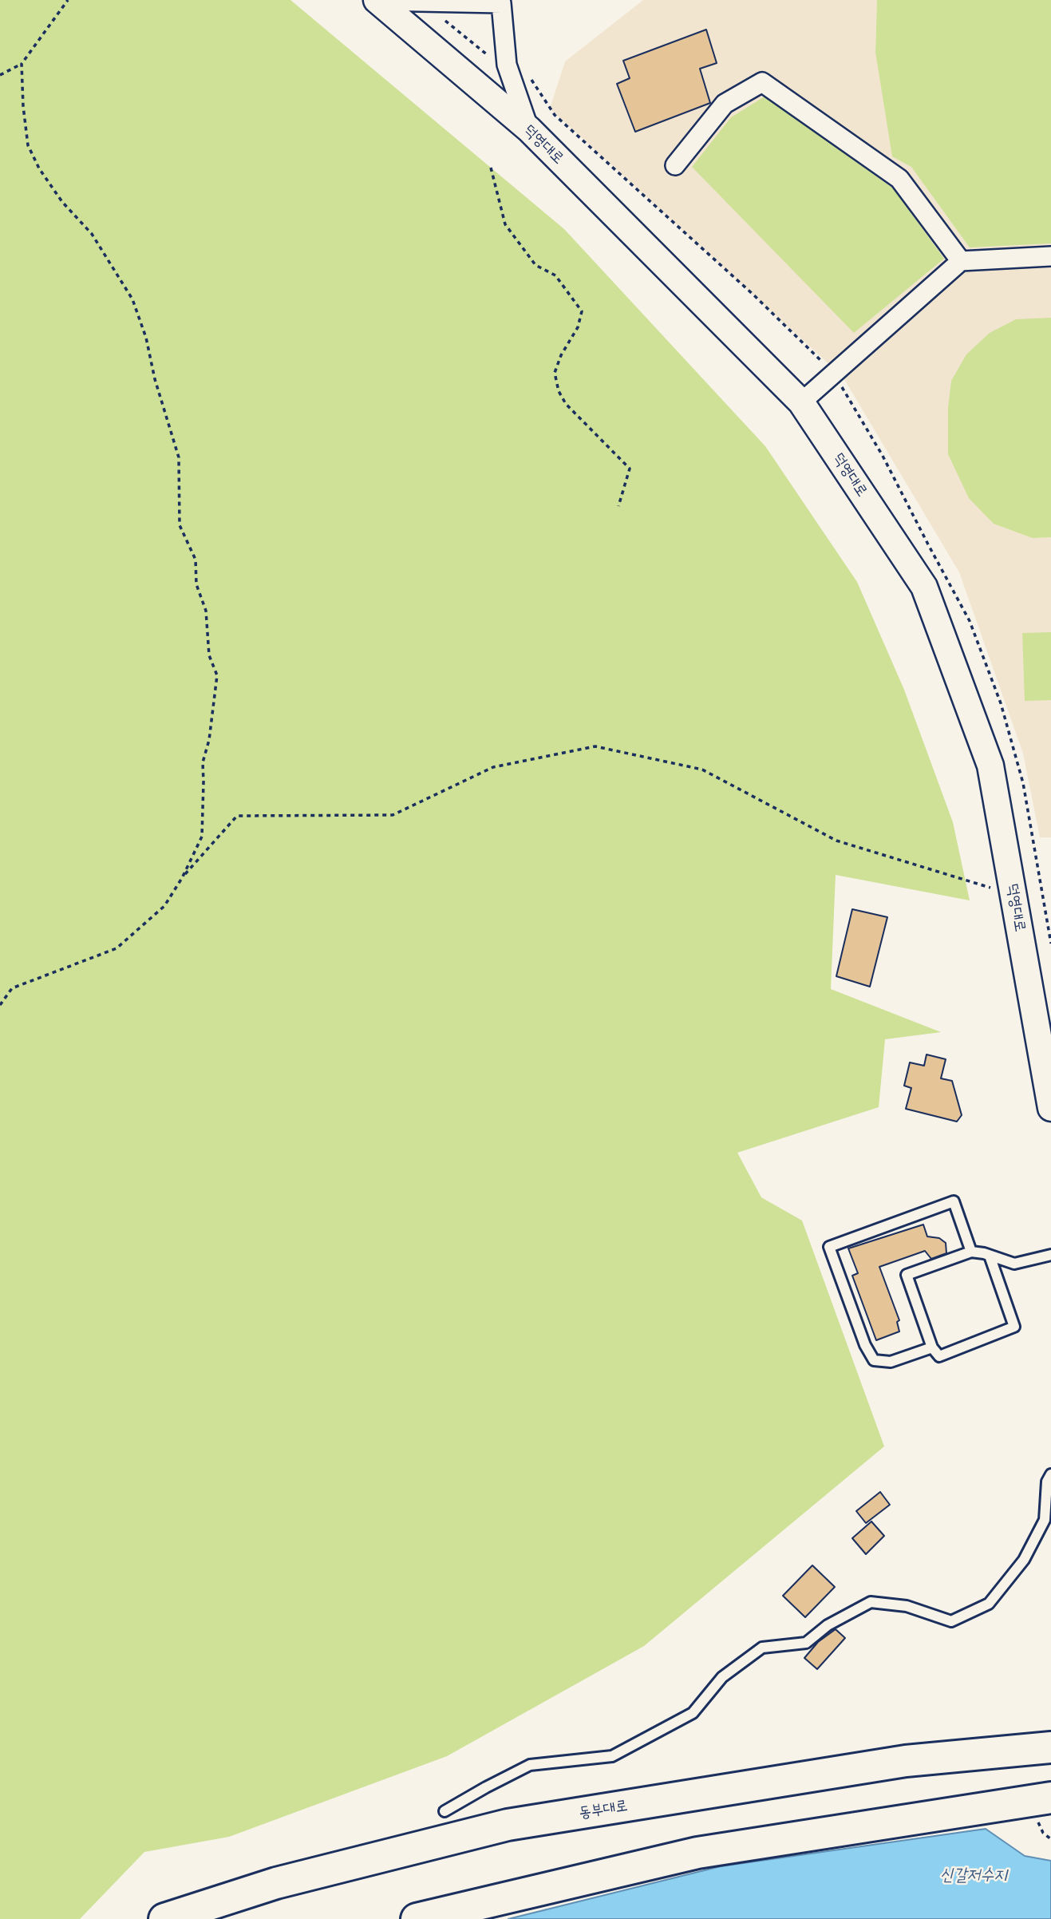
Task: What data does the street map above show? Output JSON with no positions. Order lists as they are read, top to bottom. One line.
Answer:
{"streets":{"highway":["동부대로"],"main road":["덕영대로"]},"water":["신갈저수지"]}
